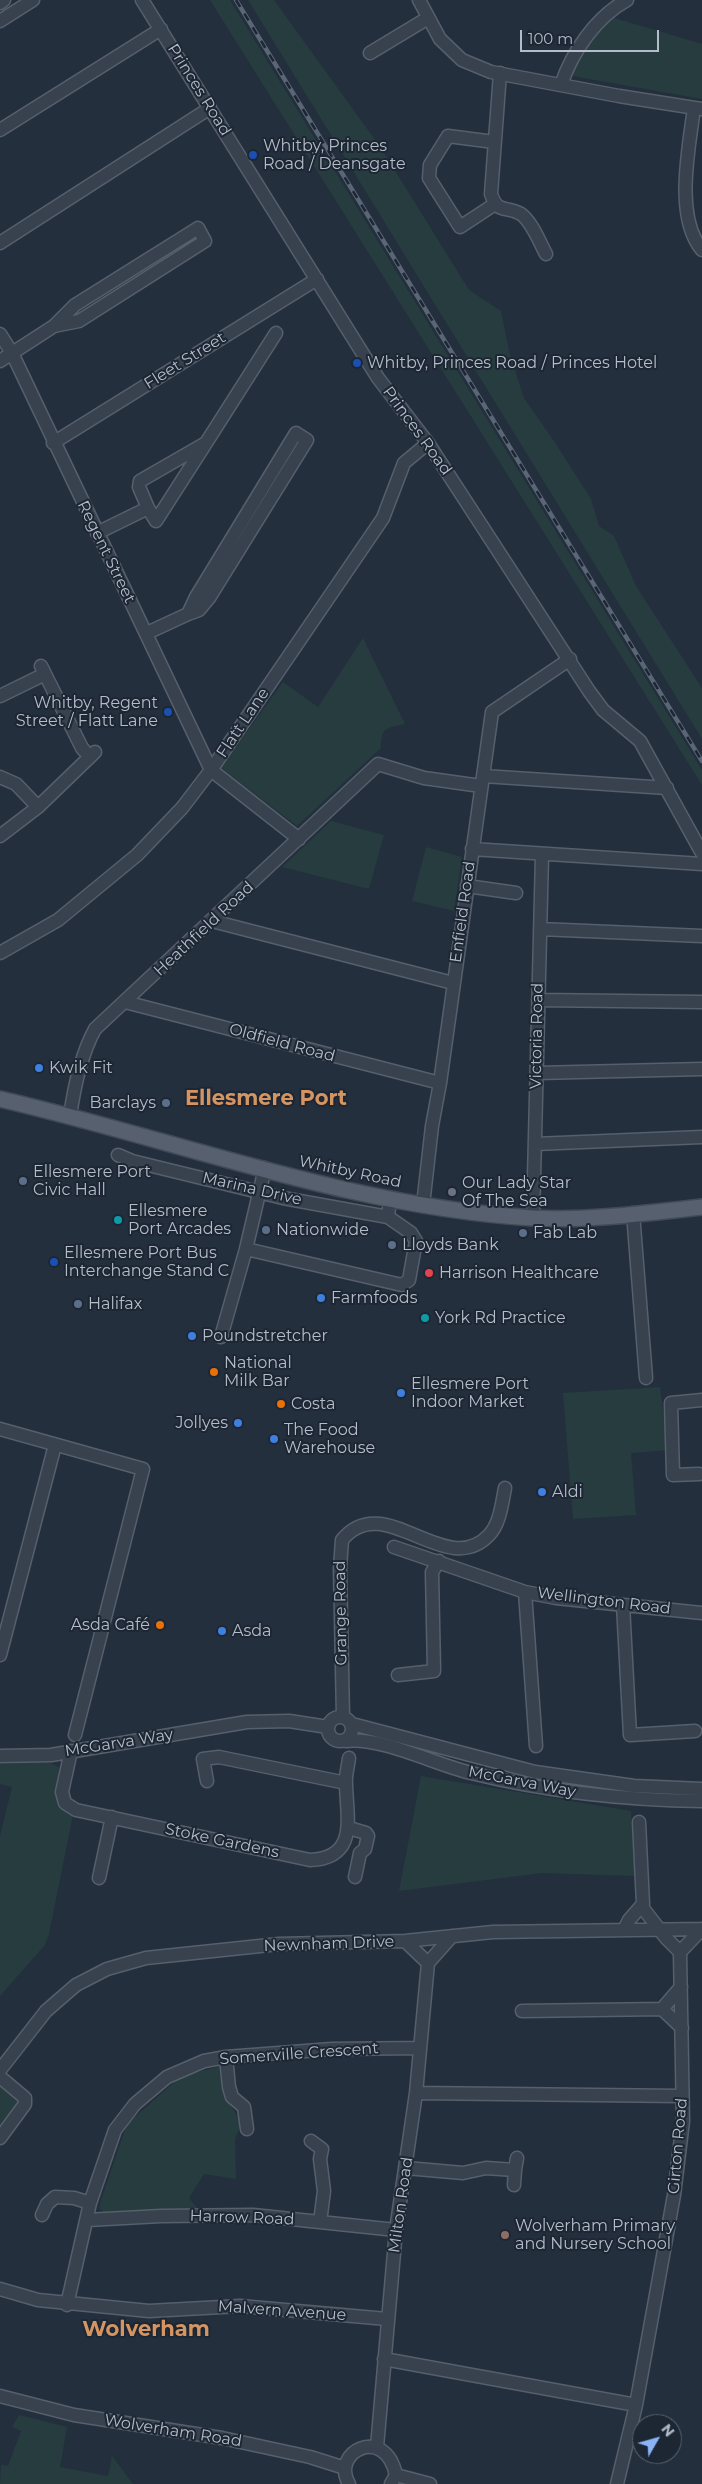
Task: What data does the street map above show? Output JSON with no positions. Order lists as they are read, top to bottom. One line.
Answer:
{"streets":{"main road":["Whitby Road"],"street":["Princes Road","Fleet Street","Regent Street","Flatt Lane","Enfield Road","Heathfield Road","Victoria Road","Oldfield Road","Marina Drive","Wellington Road","Grange Road","McGarva Way","Stoke Gardens","Newnham Drive","Somerville Crescent","Girton Road","Milton Road","Harrow Road","Malvern Avenue","Wolverham Road"]},"crossings":[["Princes Road","Fleet Street"],["Princes Road","Flatt Lane"],["Princes Road","Enfield Road"],["Fleet Street","Regent Street"],["Regent Street","Flatt Lane"],["Enfield Road","Heathfield Road"],["Enfield Road","Oldfield Road"],["Enfield Road","Whitby Road"],["Heathfield Road","Oldfield Road"],["Heathfield Road","Whitby Road"],["Victoria Road","Whitby Road"],["Grange Road","McGarva Way"],["McGarva Way","Stoke Gardens"],["Somerville Crescent","Milton Road"],["Somerville Crescent","Harrow Road"],["Somerville Crescent","Malvern Avenue"],["Milton Road","Harrow Road"],["Milton Road","Malvern Avenue"]],"districts":["Ellesmere Port","Wolverham"],"places":["Whitby, Princes Road / Deansgate","Whitby, Princes Road / Princes Hotel","Whitby, Regent Street / Flatt Lane","Kwik Fit","Barclays","Ellesmere Port Civic Hall","Our Lady Star Of The Sea","Ellesmere Port Arcades","Nationwide","Fab Lab","Lloyds Bank","Ellesmere Port Bus Interchange Stand C","Harrison Healthcare","Farmfoods","Halifax","York Rd Practice","Poundstretcher","National Milk Bar","Ellesmere Port Indoor Market","Costa","Jollyes","The Food Warehouse","Aldi","Asda Café","Asda","Wolverham Primary and Nursery School"],"scale_bar":"100 m","north":"top right"}
